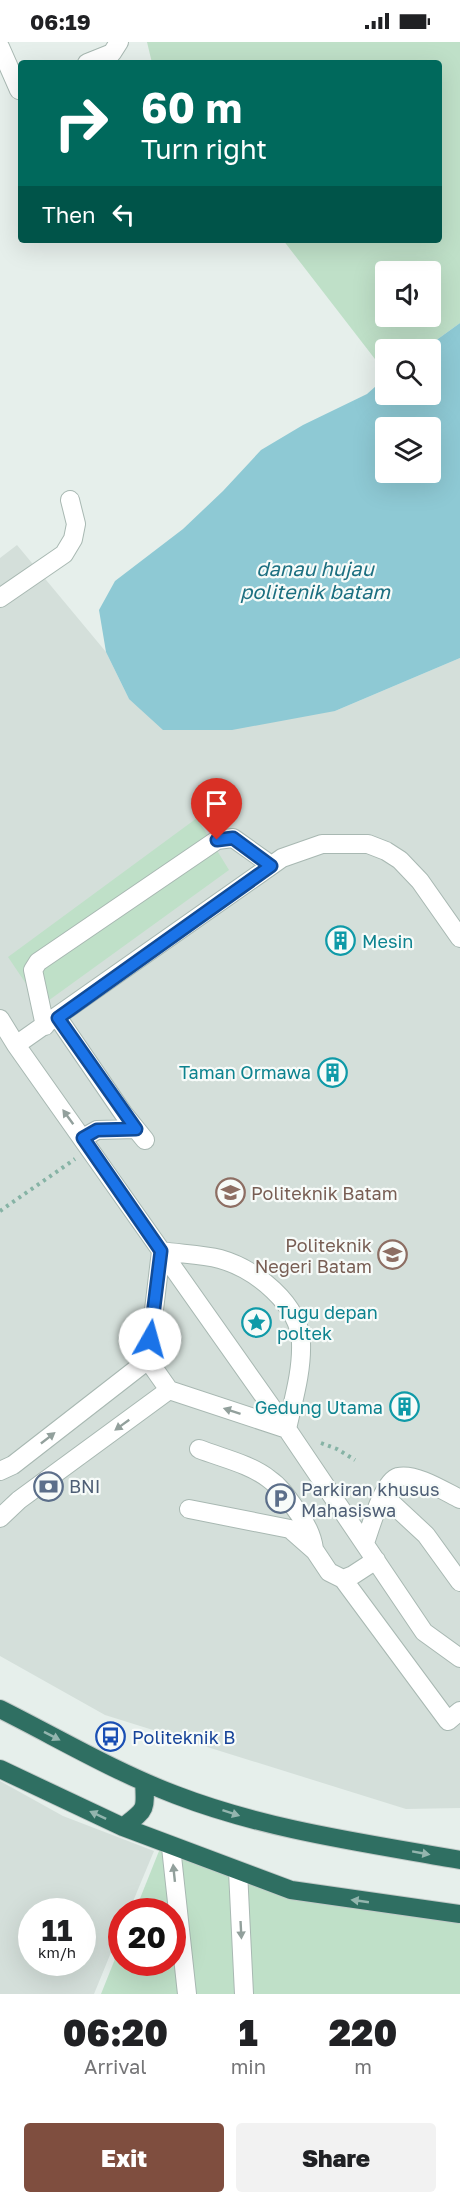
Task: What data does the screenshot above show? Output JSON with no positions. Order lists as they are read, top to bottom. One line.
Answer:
{"water":["danau hujau politenik batam"],"places":{"building":["Mesin","Taman Ormawa","Gedung Utama"],"school or university":["Politeknik Batam","Politeknik Negeri Batam"],"place":["Tugu depan poltek"],"bank":["BNI"],"parking":["Parkiran khusus Mahasiswa"],"bus stop":["Politeknik B"]},"page":{"status":"06:19","turn":["60 m","Turn right"],"then":"Then","speed":"11 km/h","limit":"20","eta":["06:20","Arrival","1","min","220","m"],"buttons":["Exit","Share"]}}
